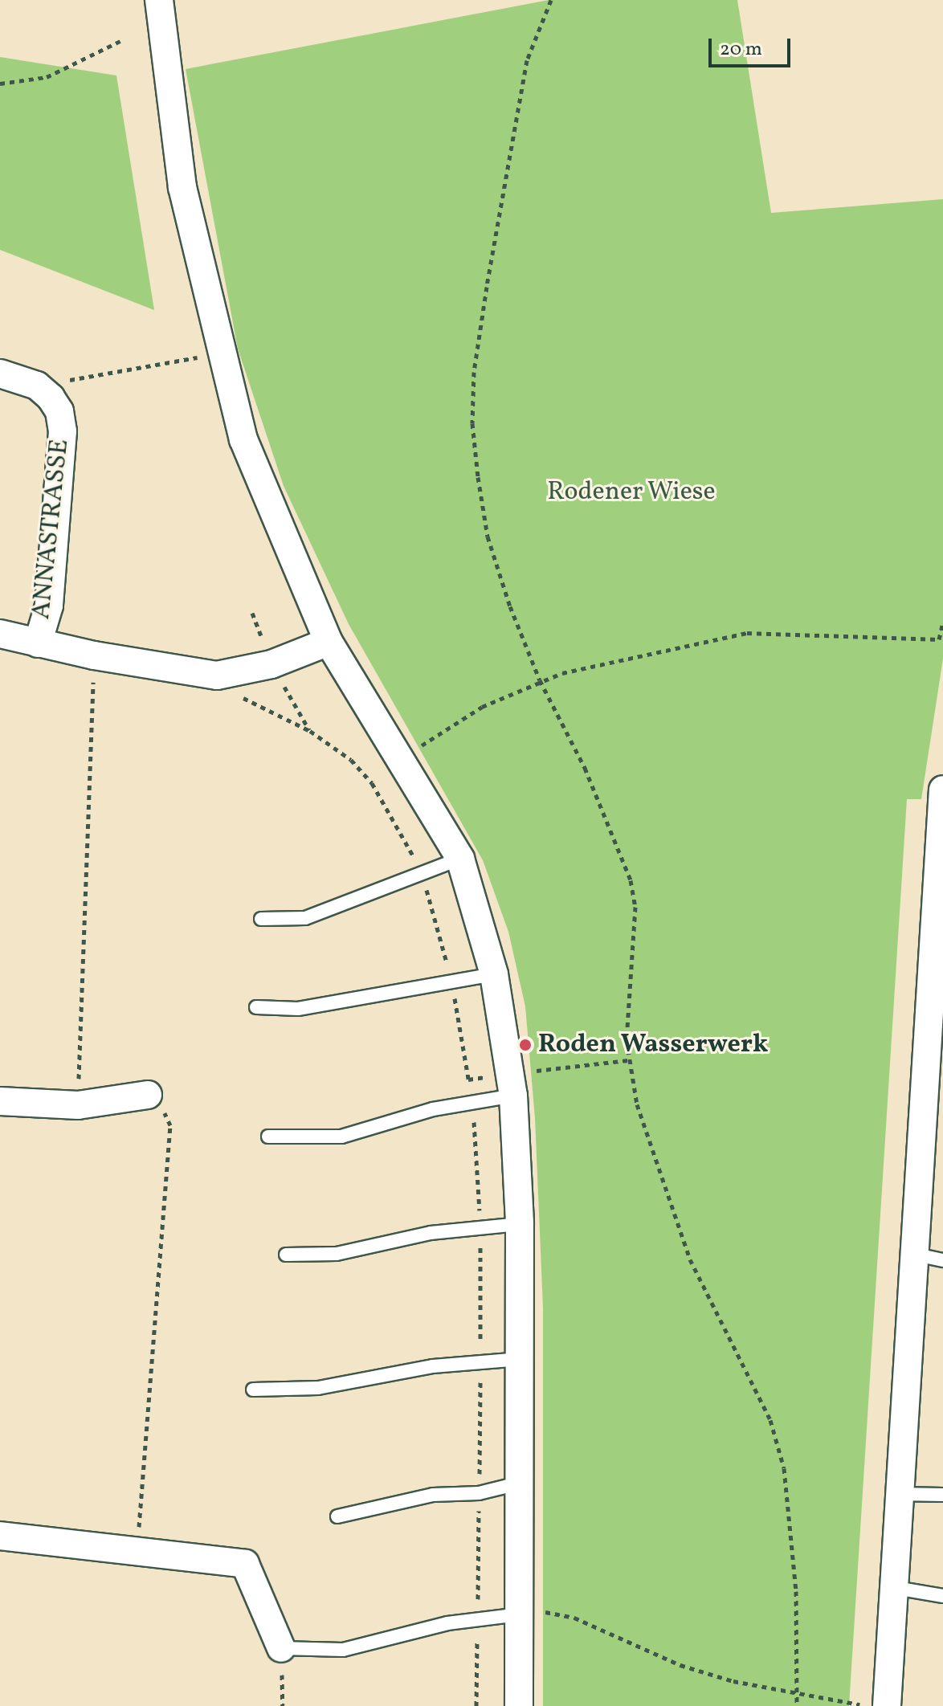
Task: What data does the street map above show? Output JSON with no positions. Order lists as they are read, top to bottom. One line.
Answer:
{"streets":{"street":["ANNASTRASSE"]},"parks":["Rodener Wiese"],"places":["Roden Wasserwerk"],"scale_bar":"20 m"}
